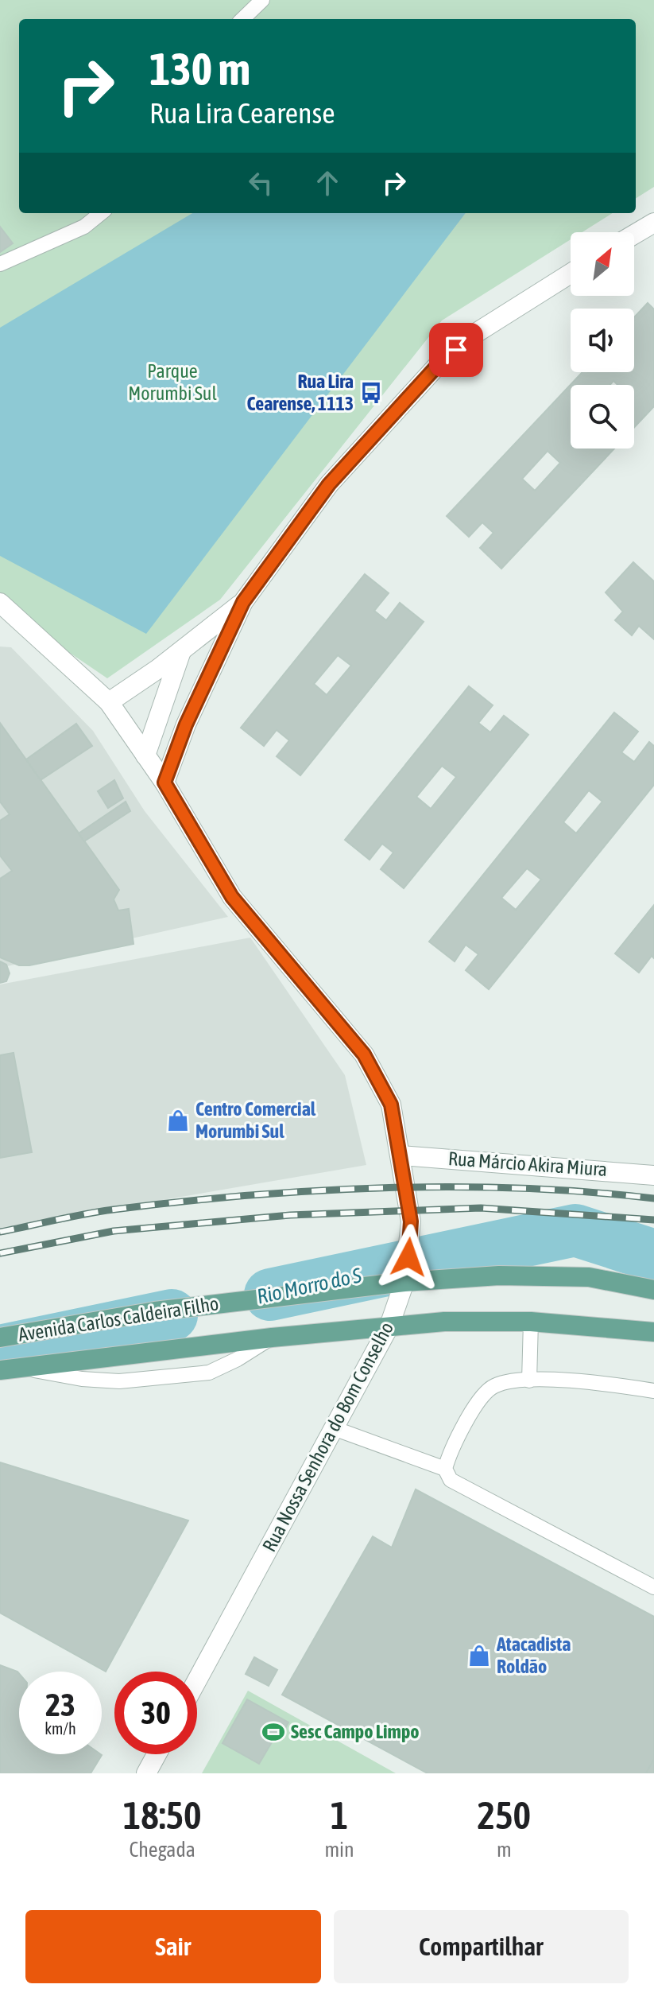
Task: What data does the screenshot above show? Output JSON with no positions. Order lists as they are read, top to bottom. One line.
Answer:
{"streets":{"main road":["Avenida Carlos Caldeira Filho"],"street":["Rua Márcio Akira Miura","Rua Nossa Senhora do Bom Conselho"]},"crossings":[["Rua Márcio Akira Miura","Rua Nossa Senhora do Bom Conselho"],["Avenida Carlos Caldeira Filho","Rua Nossa Senhora do Bom Conselho"]],"water":["Rio Morro do S"],"parks":["Parque Morumbi Sul"],"places":{"bus stop":["Rua Lira Cearense, 1113"],"shop":["Centro Comercial Morumbi Sul","Atacadista Roldão"],"sports":["Sesc Campo Limpo"]},"north":"top right","page":{"turn":["130 m","Rua Lira Cearense"],"speed":"23 km/h","limit":"30","eta":["18:50","Chegada","1","min","250","m"],"buttons":["Sair","Compartilhar"]}}
